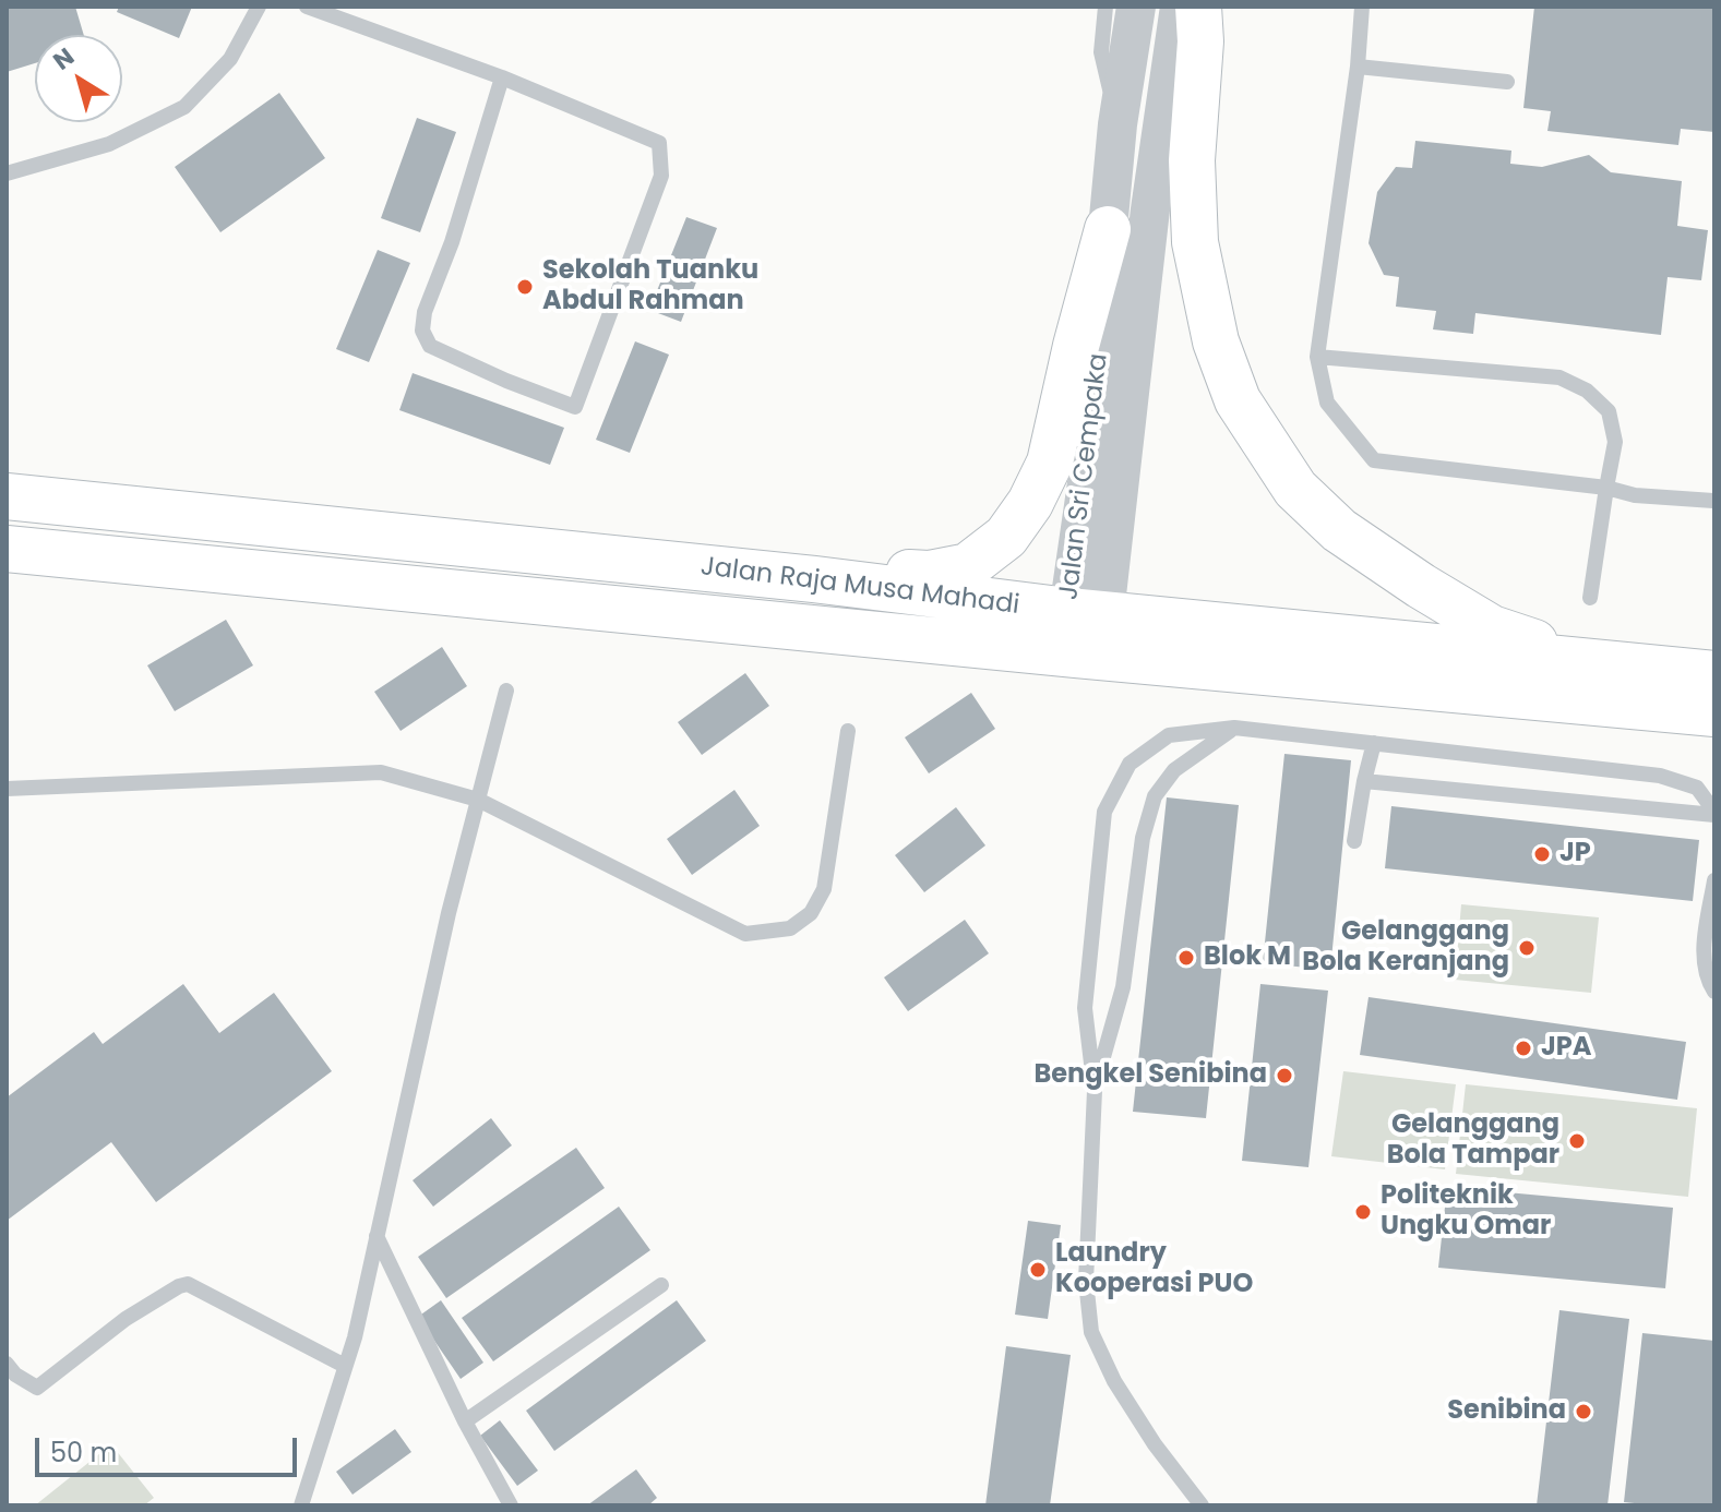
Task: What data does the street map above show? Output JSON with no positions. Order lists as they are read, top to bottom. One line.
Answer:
{"streets":{"main road":["Jalan Raja Musa Mahadi"],"street":["Jalan Sri Cempaka"]},"crossings":[["Jalan Sri Cempaka","Jalan Raja Musa Mahadi"]],"places":["Sekolah Tuanku Abdul Rahman","JP","Gelanggang Bola Keranjang","Blok M","JPA","Bengkel Senibina","Gelanggang Bola Tampar","Politeknik Ungku Omar","Laundry Kooperasi PUO","Senibina"],"scale_bar":"50 m","north":"top left"}
